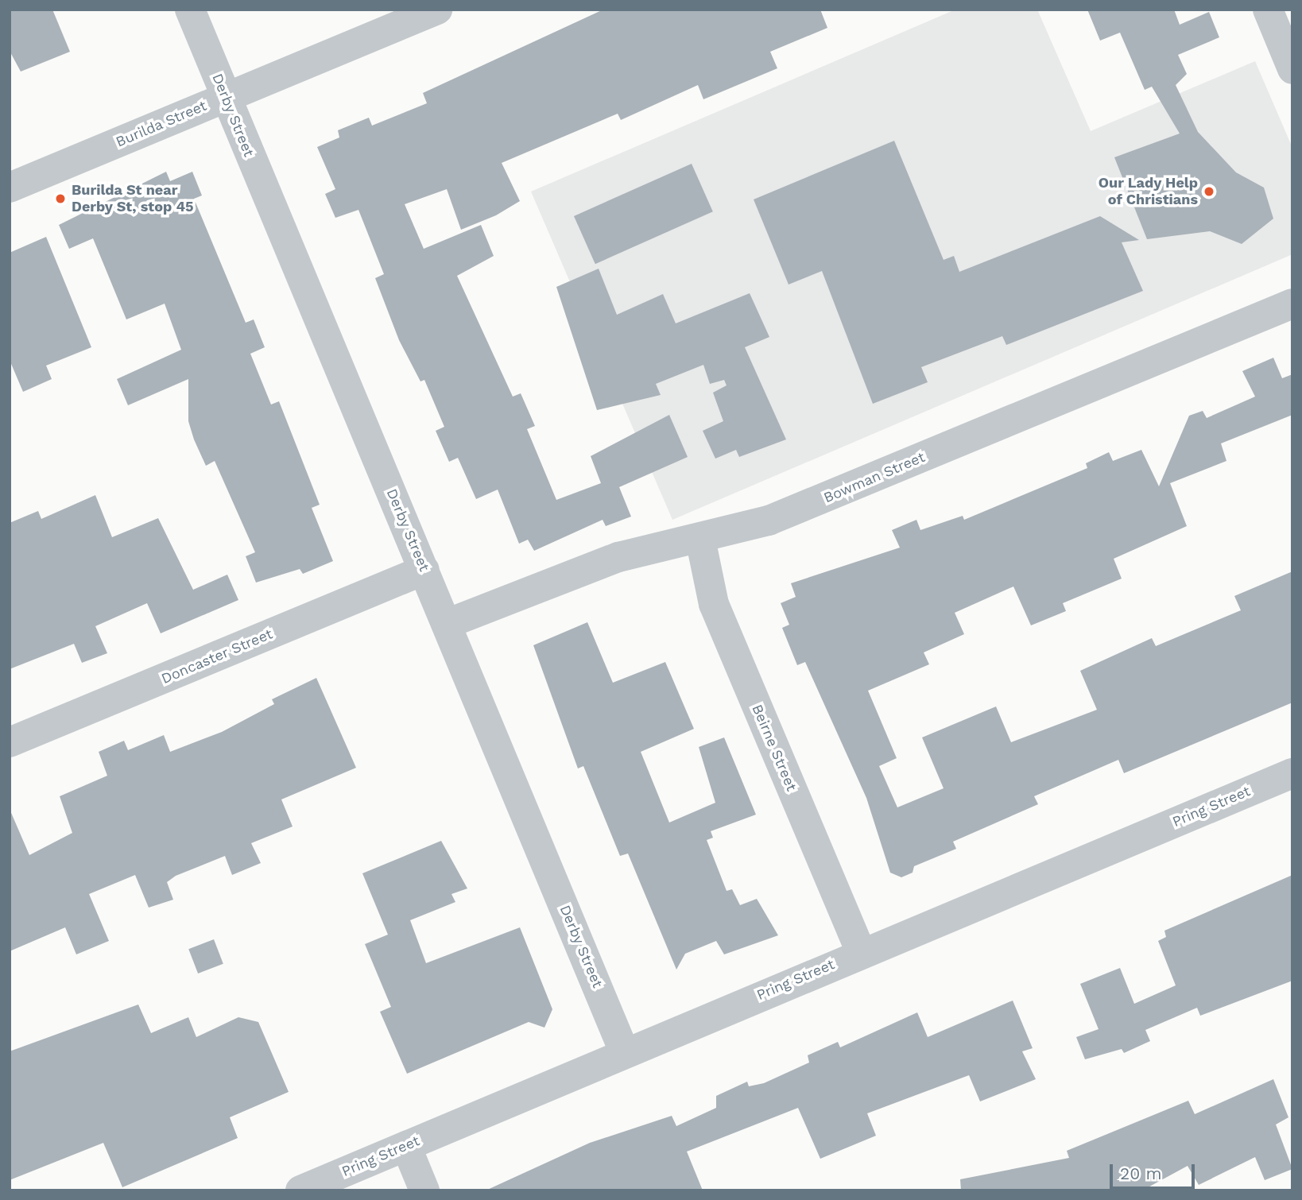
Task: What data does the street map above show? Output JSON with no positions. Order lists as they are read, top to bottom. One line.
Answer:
{"streets":{"street":["Derby Street","Burilda Street","Bowman Street","Doncaster Street","Beirne Street","Pring Street"]},"crossings":[["Derby Street","Burilda Street"],["Derby Street","Bowman Street"],["Derby Street","Doncaster Street"],["Derby Street","Pring Street"],["Bowman Street","Beirne Street"],["Beirne Street","Pring Street"]],"places":["Our Lady Help of Christians","Burilda St near Derby St, stop 45"],"scale_bar":"20 m"}
